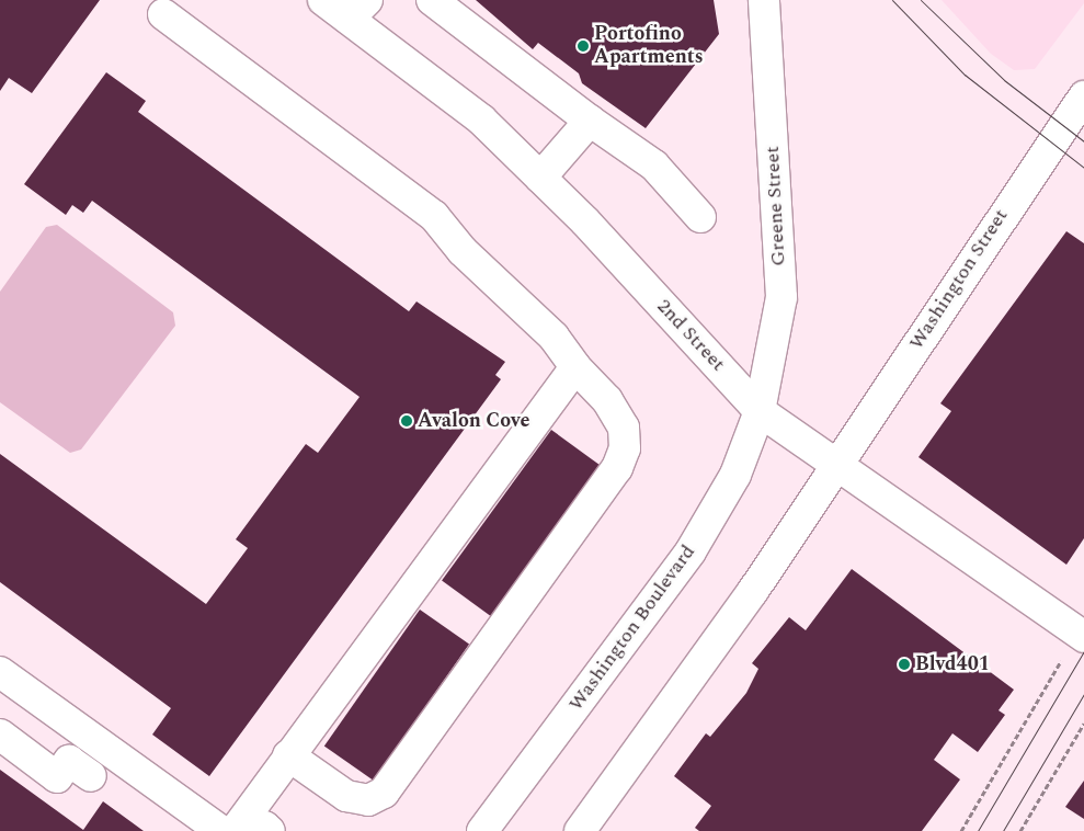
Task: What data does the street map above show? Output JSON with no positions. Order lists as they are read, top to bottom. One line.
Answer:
{"streets":{"street":["Greene Street","Washington Street","2nd Street","Washington Boulevard"]},"crossings":[["Greene Street","2nd Street"],["Greene Street","Washington Boulevard"],["Washington Street","2nd Street"],["2nd Street","Washington Boulevard"]],"places":["Portofino Apartments","Avalon Cove","Blvd401"]}
